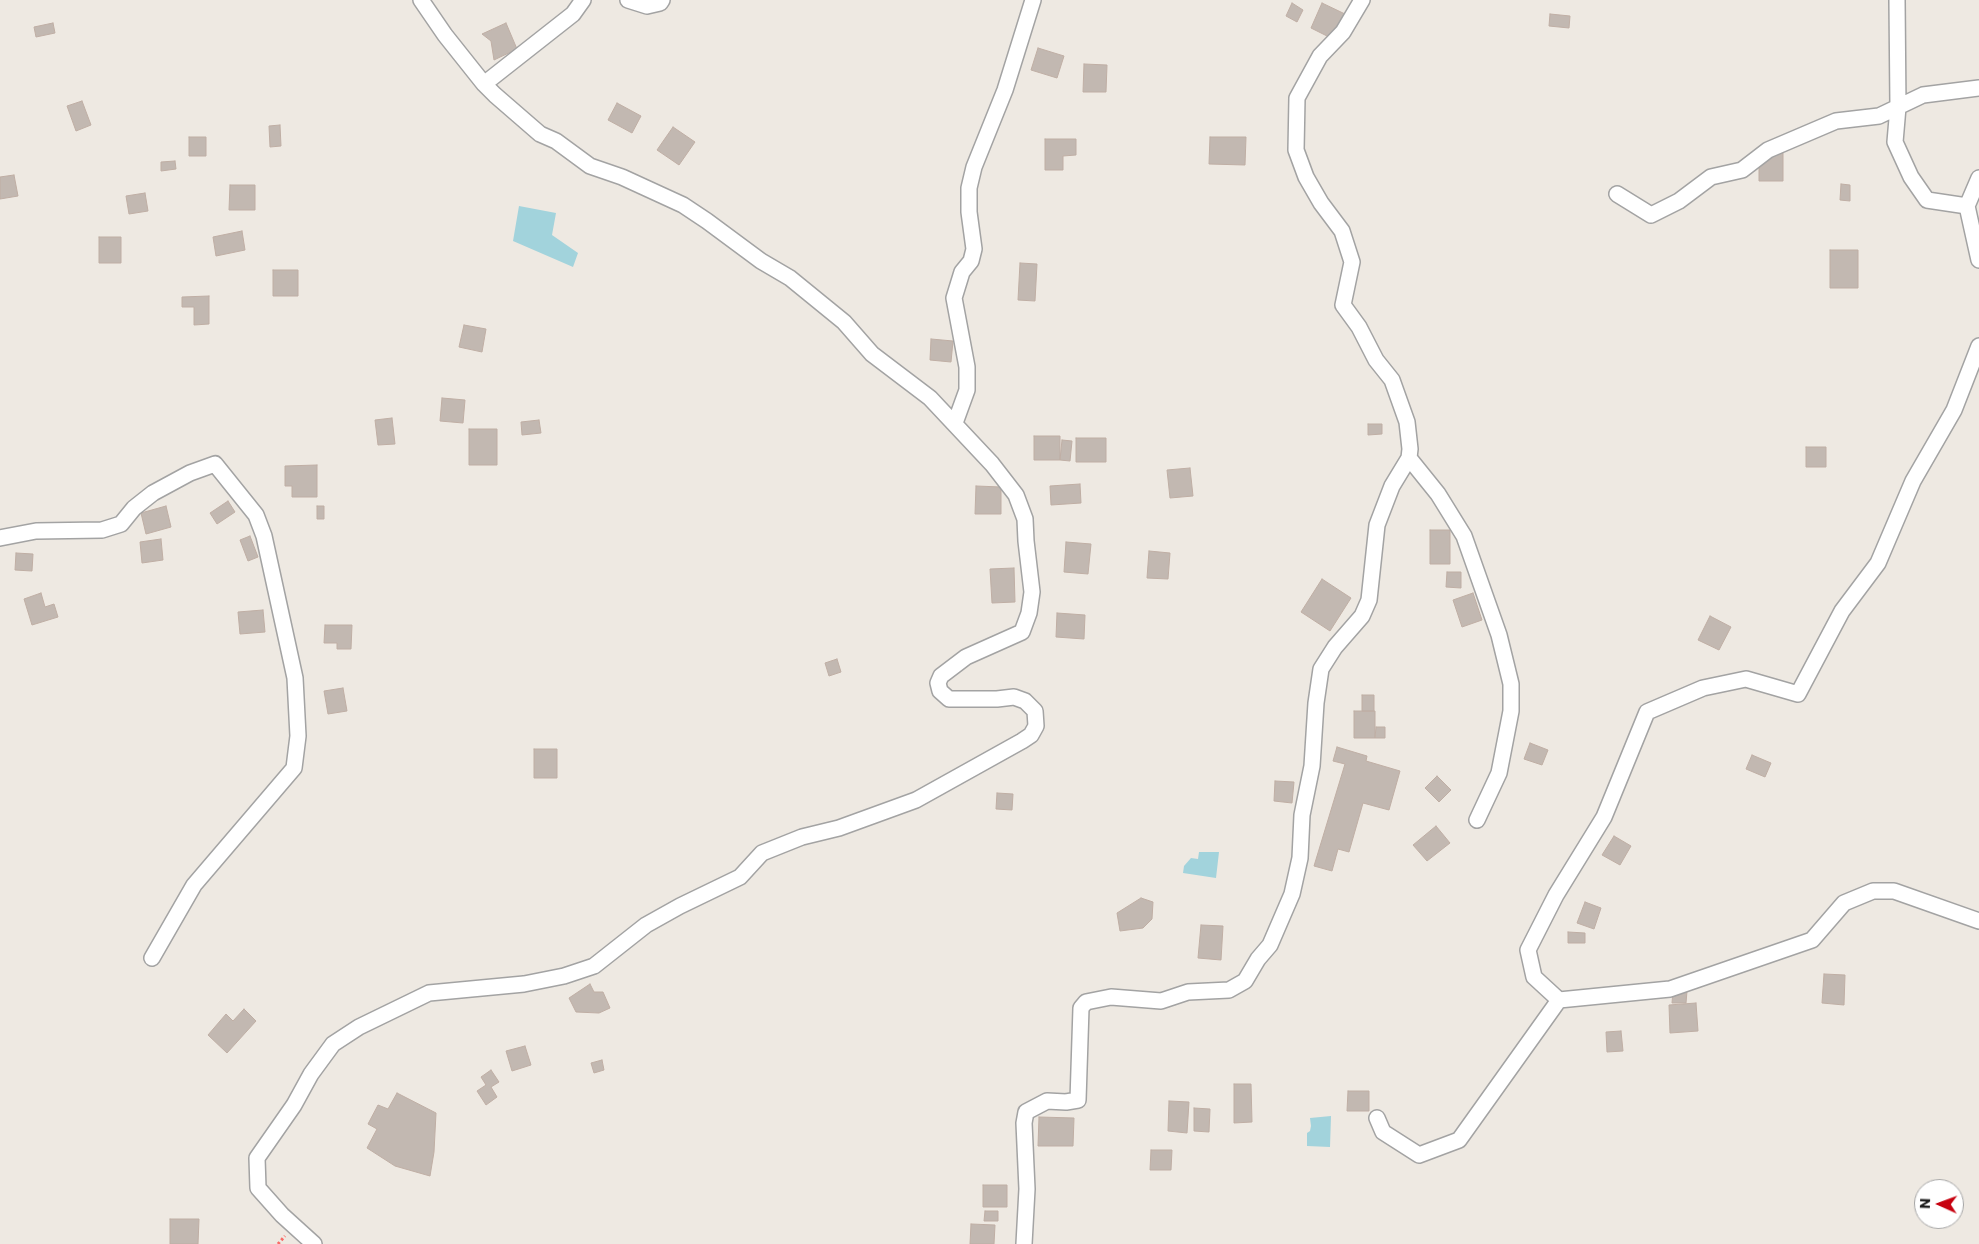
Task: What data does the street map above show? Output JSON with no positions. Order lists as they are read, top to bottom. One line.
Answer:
{"north":"left"}
